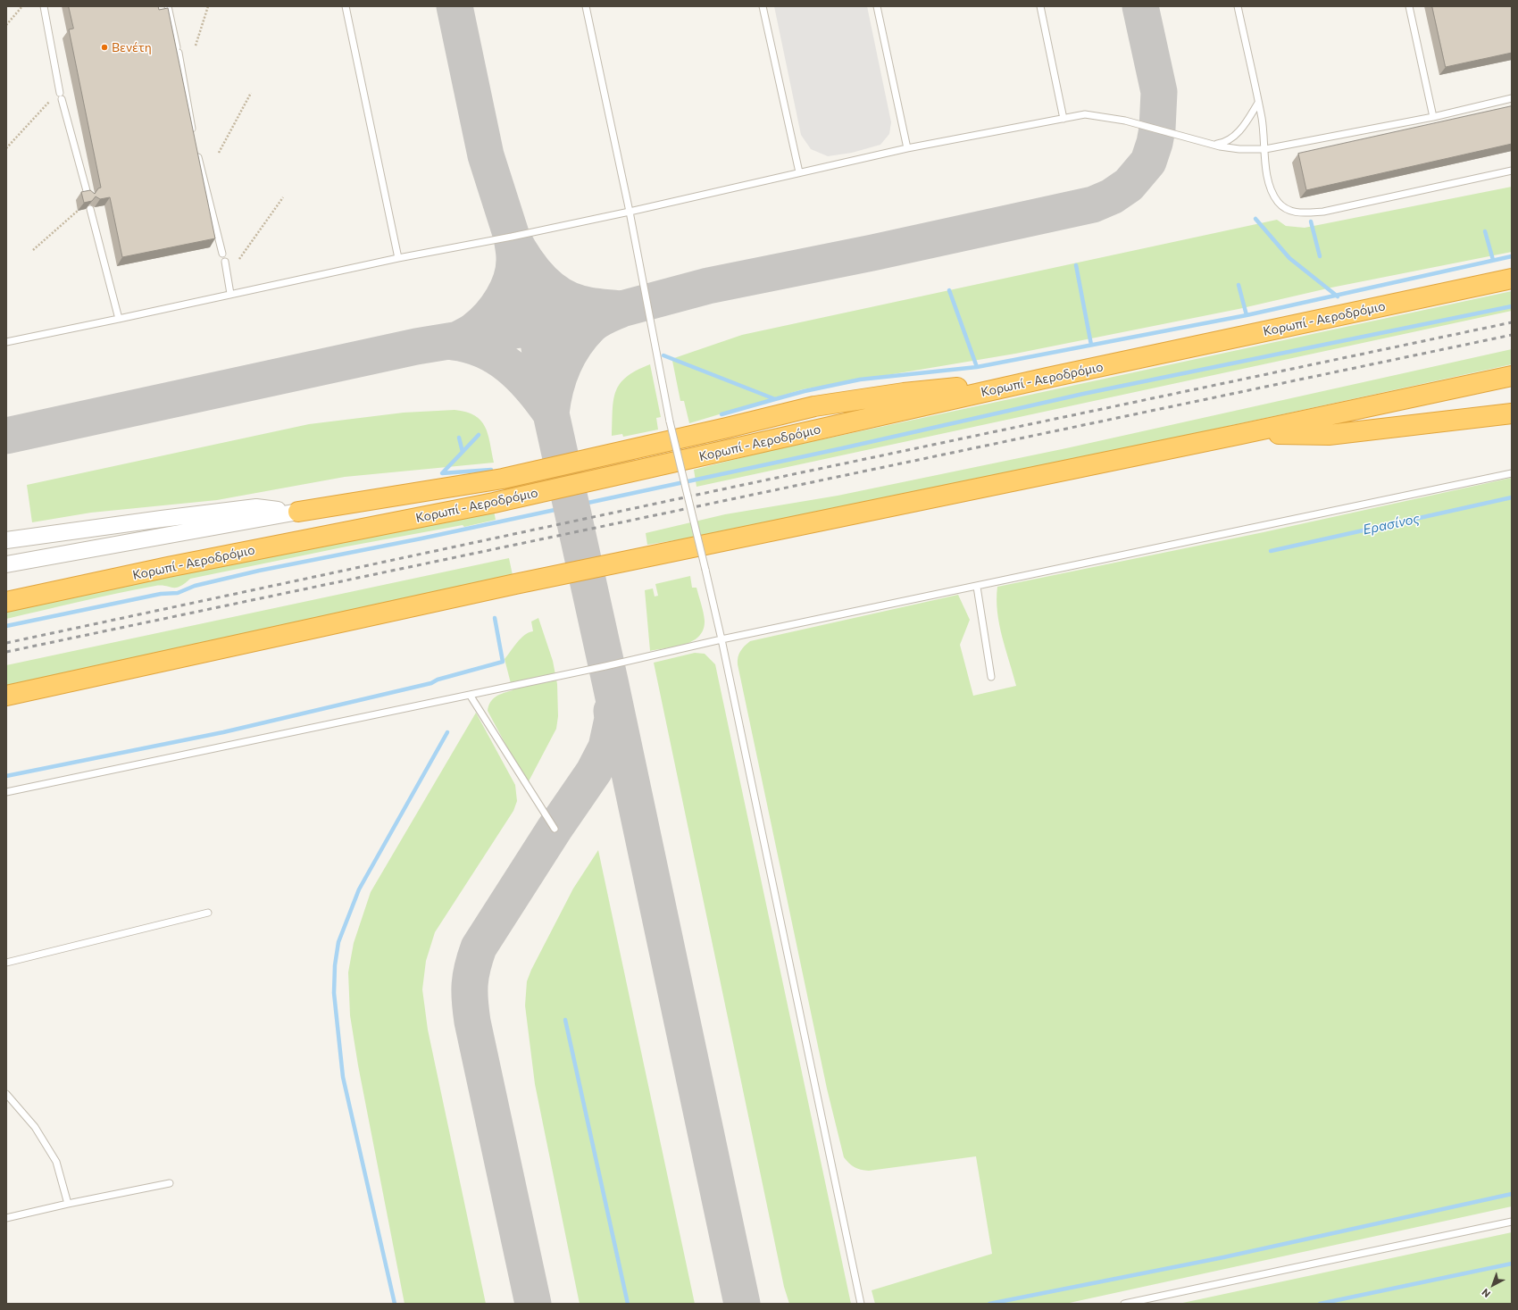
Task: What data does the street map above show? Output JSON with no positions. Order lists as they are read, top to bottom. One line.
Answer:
{"streets":{"highway":["Κορωπί - Αεροδρόμιο"]},"water":["Ερασίνος"],"places":["Βενέτη"],"north":"bottom left"}
